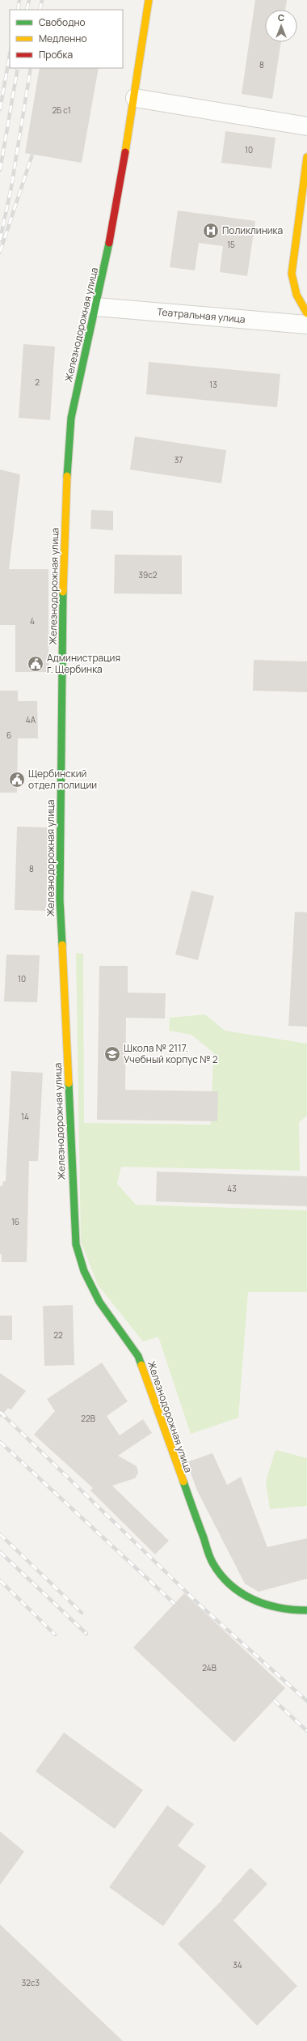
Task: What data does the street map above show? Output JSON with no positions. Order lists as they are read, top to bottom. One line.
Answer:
{"streets":{"main road":["Железнодорожная улица"],"street":["Театральная улица"]},"crossings":[["Театральная улица","Железнодорожная улица"]],"places":{"hospital":["Поликлиника"],"public building":["Администрация г. Щербинка","Щербинский отдел полиции"],"school or university":["Школа № 2117. Учебный корпус № 2"]},"house_numbers":["8","2Б с1","10","15","2","13","37","39с2","4","4А","6","8","10","14","43","16","22","22В","24В","34","32с3"],"legend":["Свободно","Медленно","Пробка"],"north":"top"}
